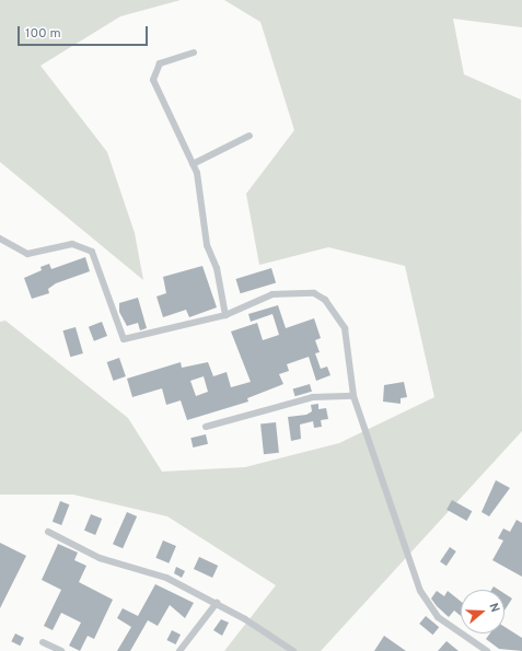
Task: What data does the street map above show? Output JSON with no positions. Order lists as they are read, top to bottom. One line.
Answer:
{"scale_bar":"100 m","north":"right"}
